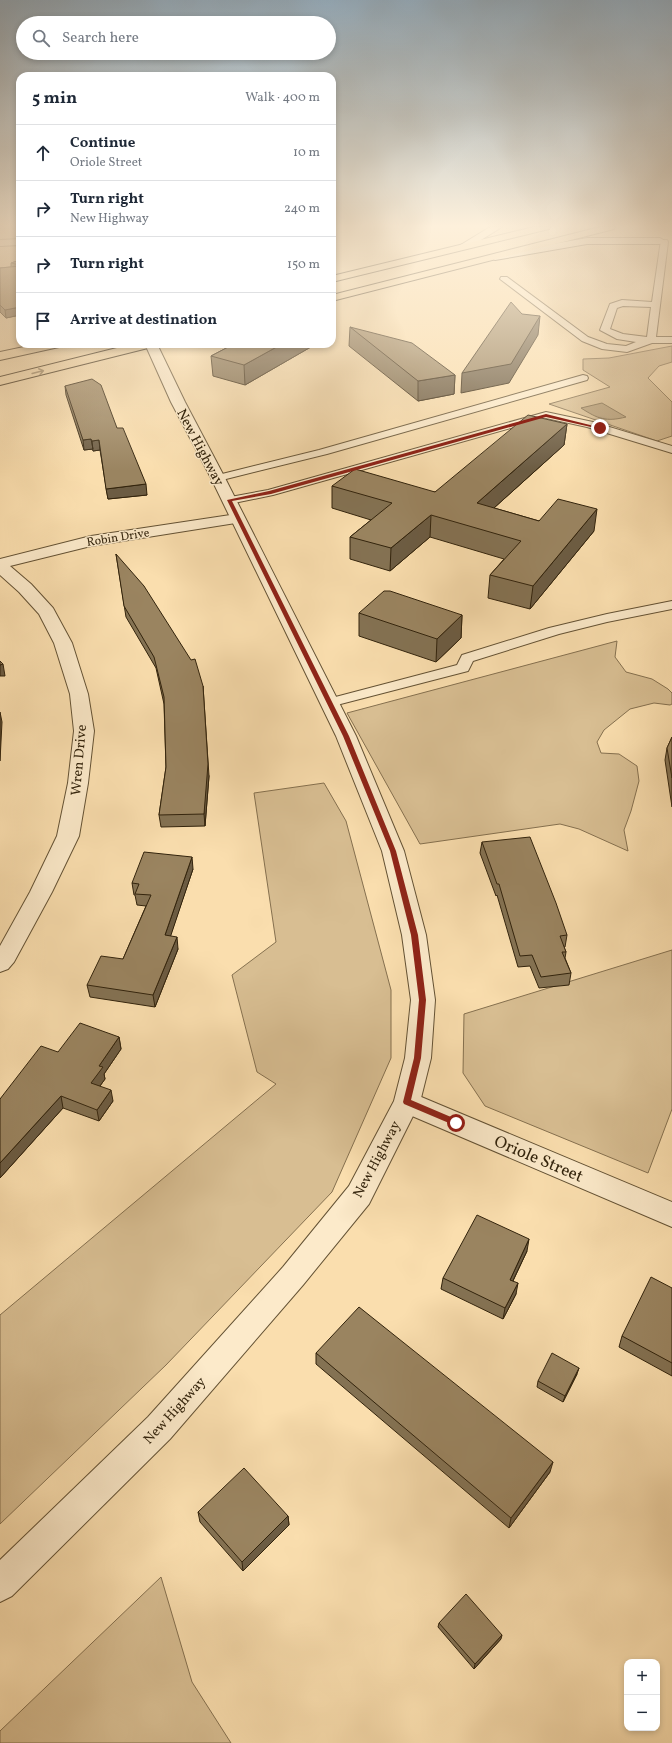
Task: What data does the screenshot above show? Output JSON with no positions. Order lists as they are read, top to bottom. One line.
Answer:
{"streets":{"street":["New Highway","Robin Drive","Wren Drive","Oriole Street"]},"crossings":[["New Highway","Robin Drive"],["New Highway","Oriole Street"],["Robin Drive","Wren Drive"]],"page":{"search":"Search here","heading":["5 min","Walk · 400 m"],"list":[["Continue","Oriole Street","10 m"],["Turn right","New Highway","240 m"],["Turn right","150 m"],"Arrive at destination"],"map_buttons":["+","−"]}}
